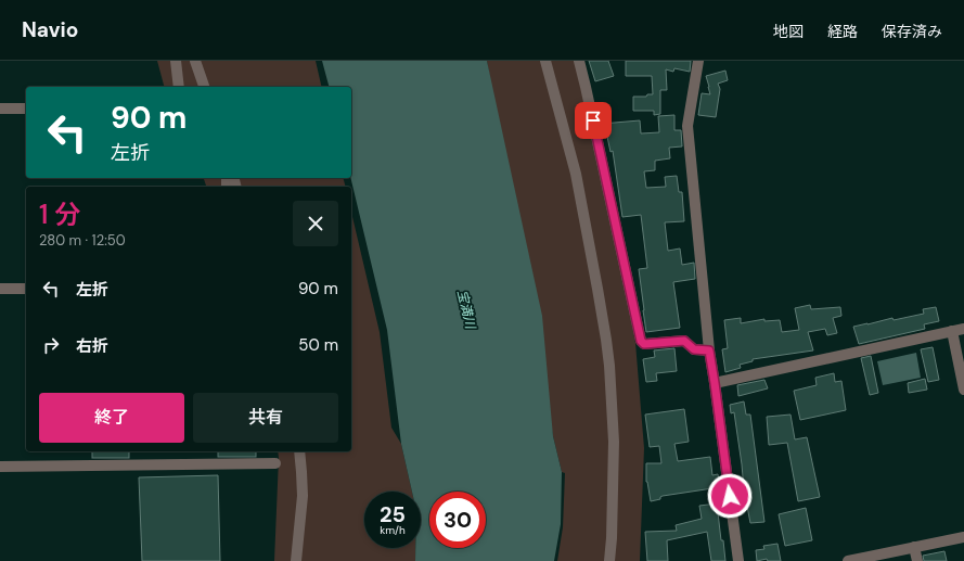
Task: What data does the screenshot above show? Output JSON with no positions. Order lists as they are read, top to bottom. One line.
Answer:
{"water":["宝満川"],"page":{"header":"Navio","nav":["地図","経路","保存済み"],"turn":["90 m","左折"],"heading":["1 分","280 m · 12:50"],"list":[{"name":"左折","value":"90 m"},{"name":"右折","value":"50 m"}],"buttons":["終了","共有"],"speed":"25 km/h","limit":"30"}}
